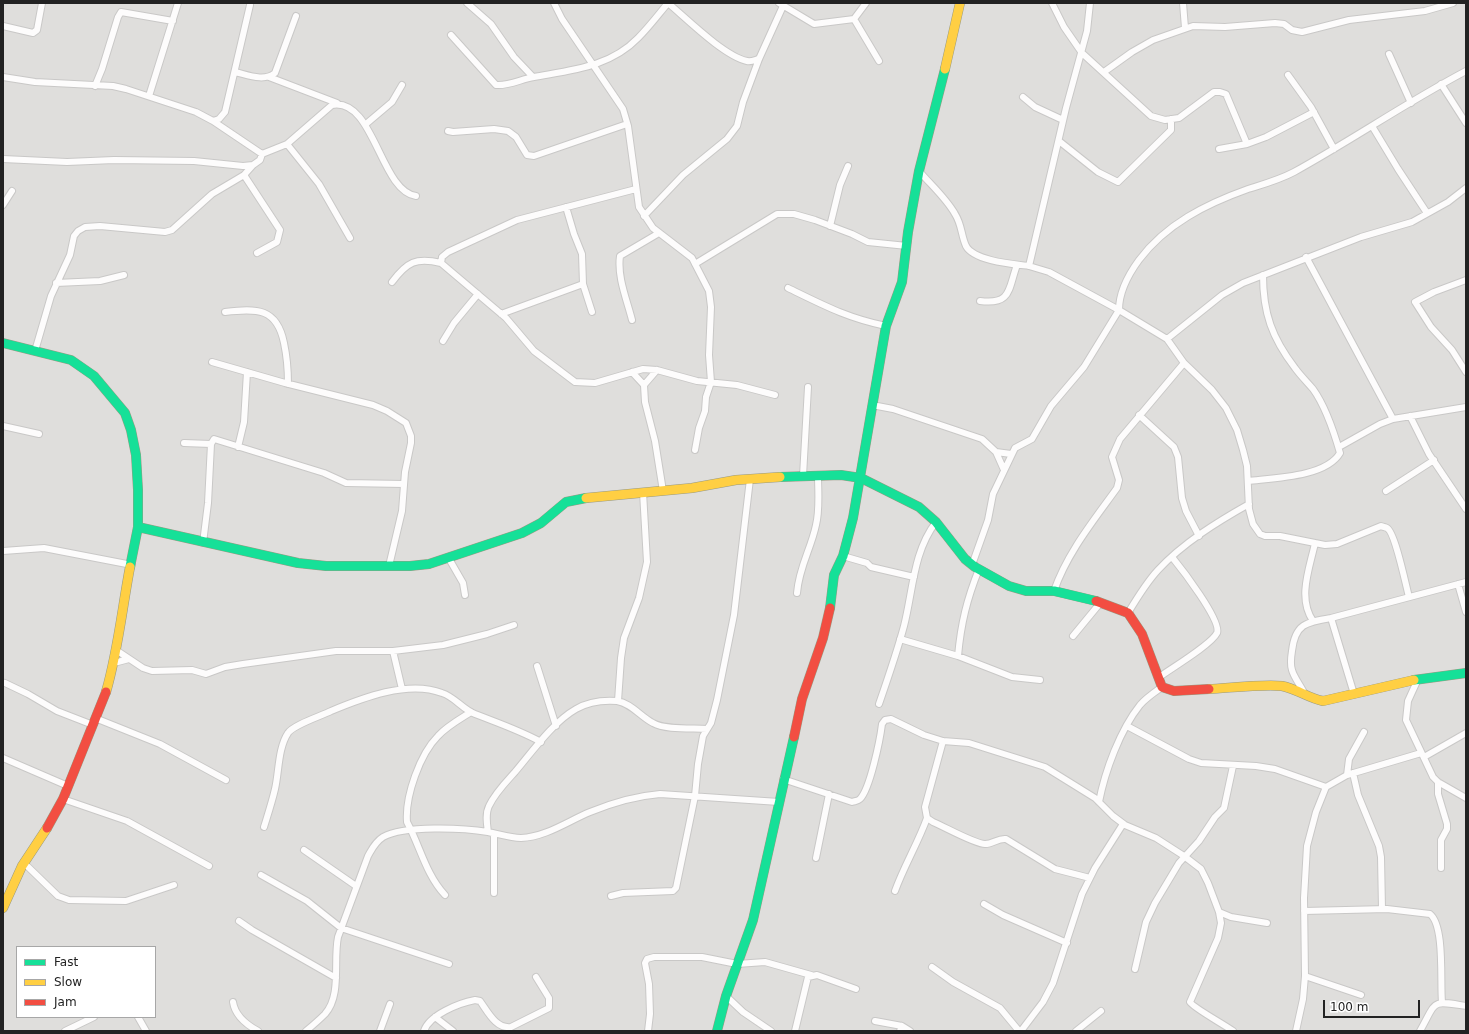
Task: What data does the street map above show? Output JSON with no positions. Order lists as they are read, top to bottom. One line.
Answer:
{"legend":["Fast","Slow","Jam"],"scale_bar":"100 m"}
